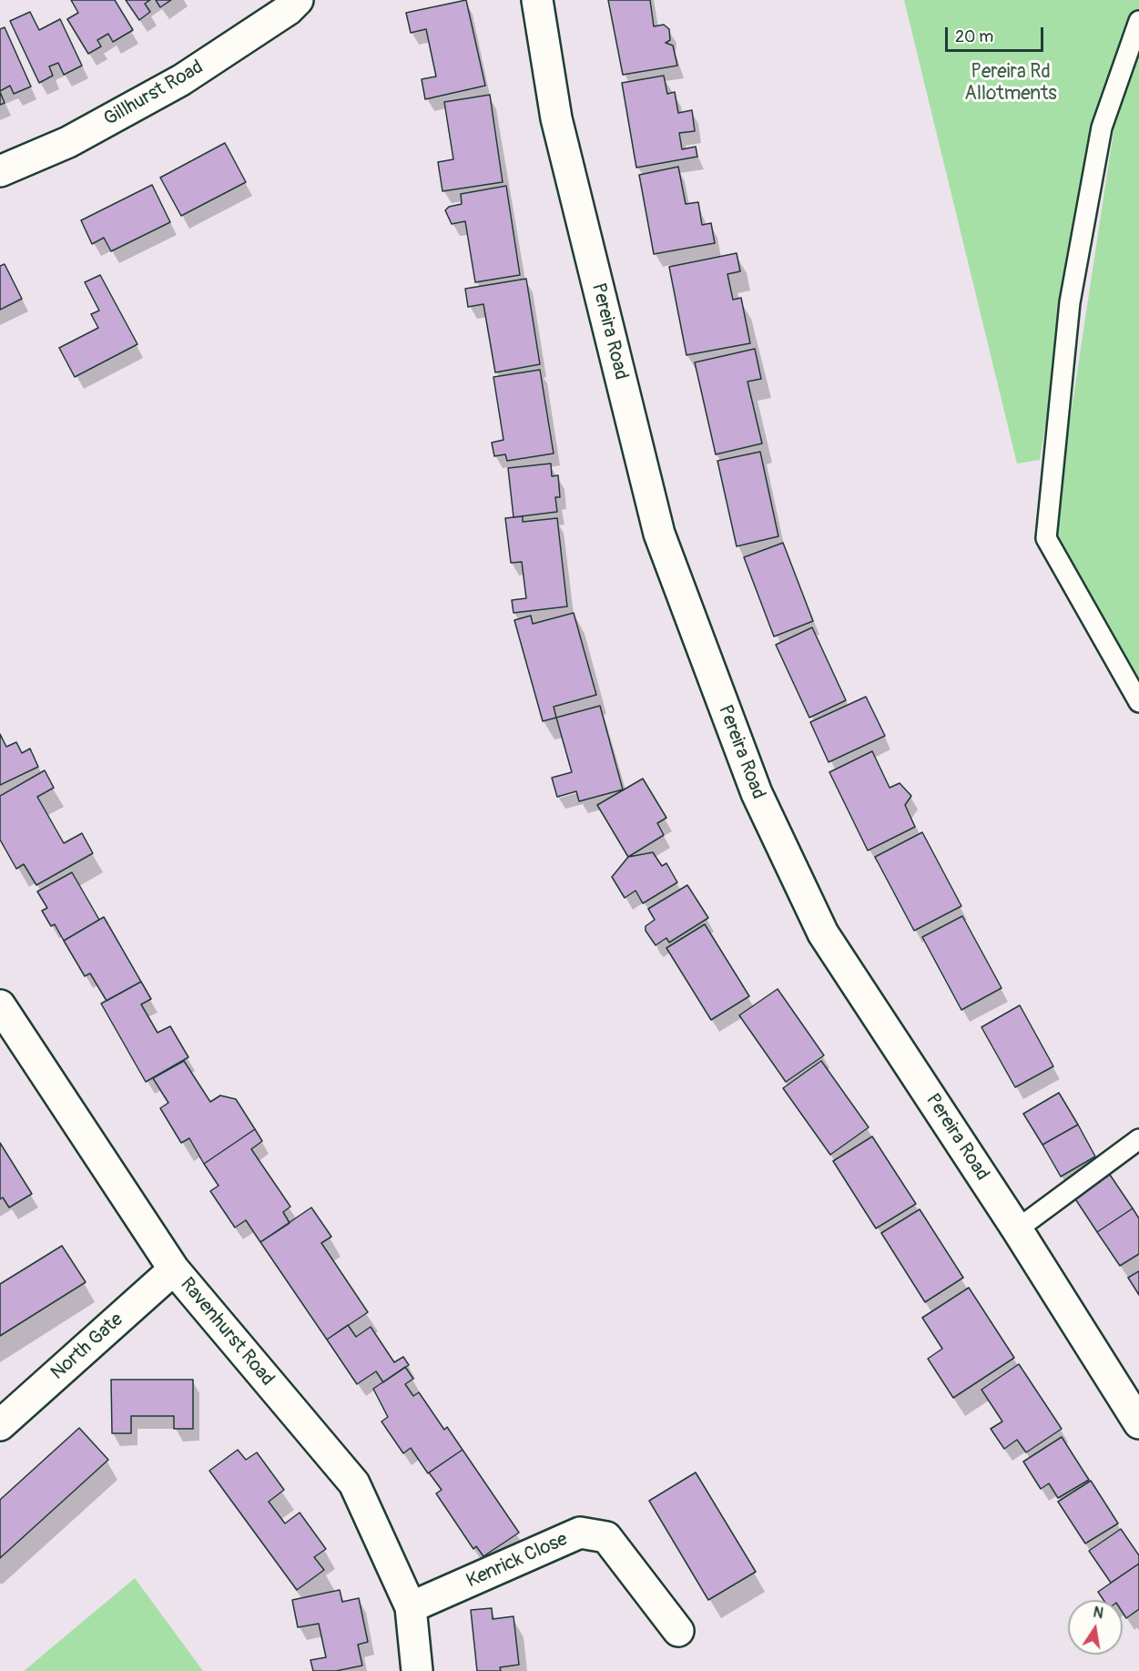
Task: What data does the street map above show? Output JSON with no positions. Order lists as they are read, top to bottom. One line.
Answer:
{"streets":{"street":["Gillhurst Road","Pereira Road","Ravenhurst Road","North Gate","Kenrick Close"]},"crossings":[["Ravenhurst Road","North Gate"],["Ravenhurst Road","Kenrick Close"]],"parks":["Pereira Rd Allotments"],"scale_bar":"20 m","north":"top"}
